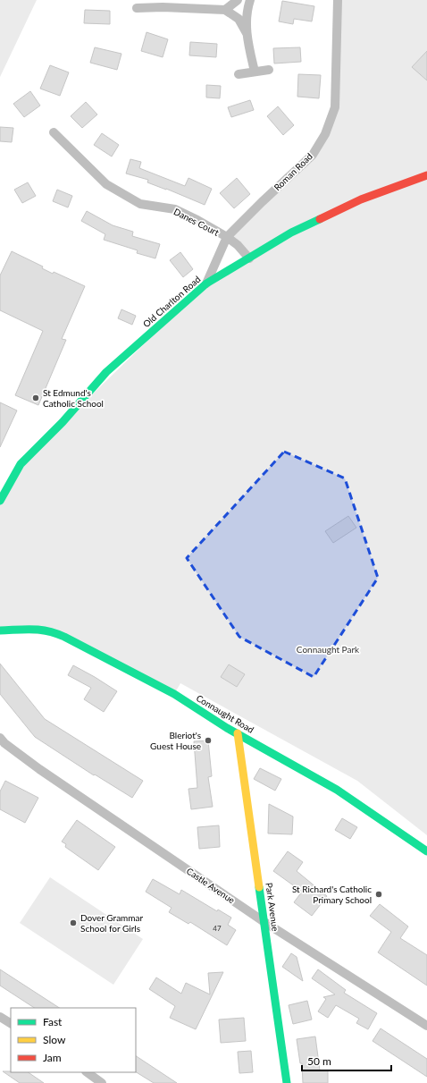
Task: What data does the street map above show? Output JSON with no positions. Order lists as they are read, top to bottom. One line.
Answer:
{"streets":{"street":["Roman Road","Danes Court","Old Charlton Road","Connaught Road","Castle Avenue","Park Avenue"]},"crossings":[["Roman Road","Danes Court"],["Roman Road","Old Charlton Road"],["Danes Court","Old Charlton Road"],["Connaught Road","Park Avenue"],["Castle Avenue","Park Avenue"]],"parks":["Connaught Park"],"places":["St Edmund's Catholic School","Bleriot's Guest House","St Richard's Catholic Primary School","Dover Grammar School for Girls"],"house_numbers":["47"],"legend":["Fast","Slow","Jam"],"scale_bar":"50 m"}
